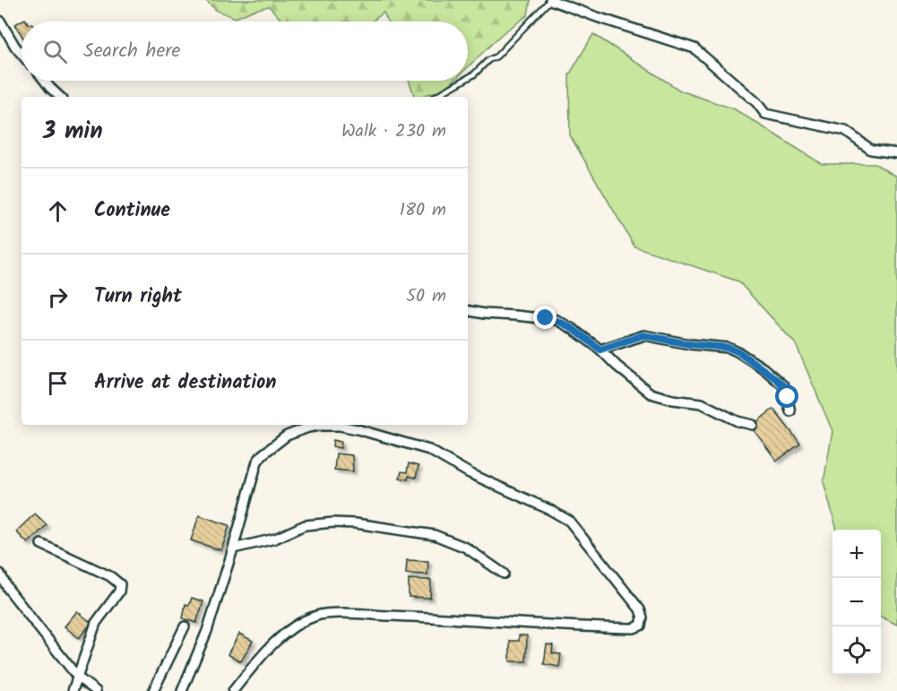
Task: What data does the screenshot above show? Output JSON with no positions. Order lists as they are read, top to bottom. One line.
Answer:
{"page":{"search":"Search here","heading":["3 min","Walk · 230 m"],"list":[["Continue","180 m"],["Turn right","50 m"],"Arrive at destination"],"map_buttons":["+","−"]}}
